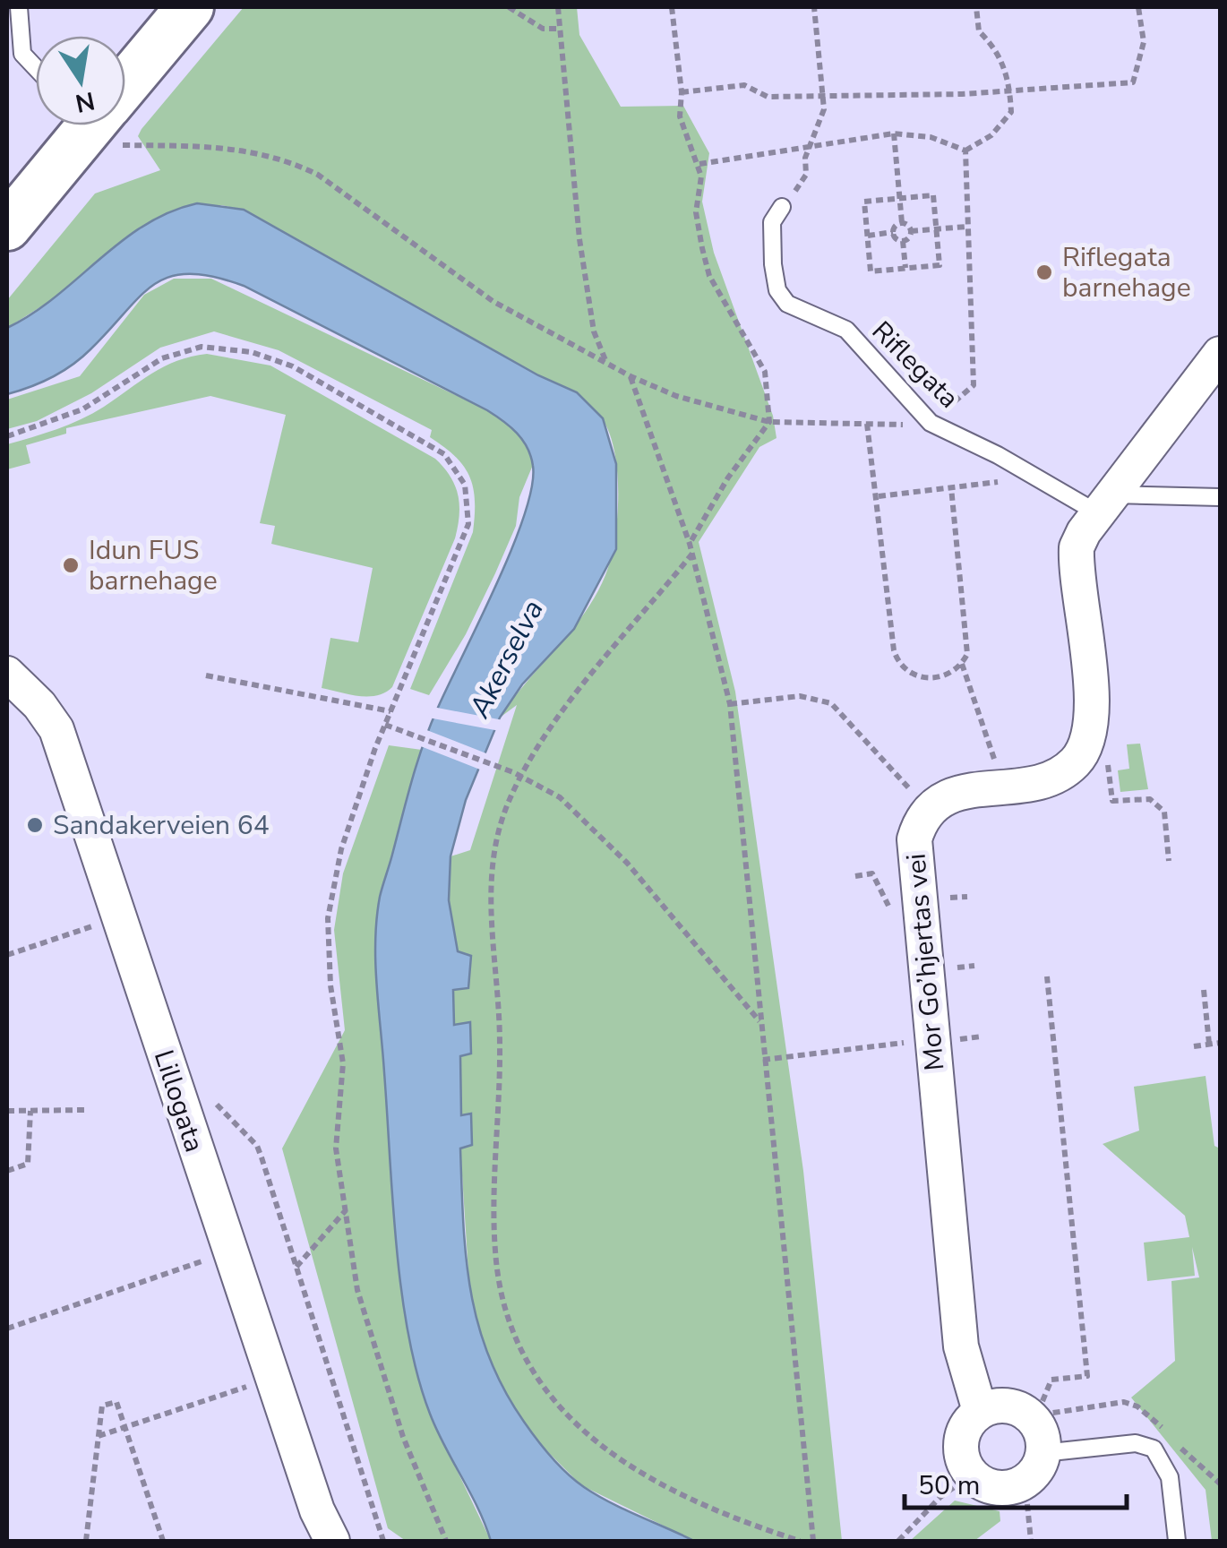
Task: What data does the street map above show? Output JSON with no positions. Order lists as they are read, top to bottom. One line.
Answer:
{"streets":{"street":["Mor Go’hjertas vei","Lillogata"],"lane":["Riflegata"]},"crossings":[["Riflegata","Mor Go’hjertas vei"]],"water":["Akerselva"],"places":["Riflegata barnehage","Idun FUS barnehage","Sandakerveien 64"],"scale_bar":"50 m","north":"bottom"}
